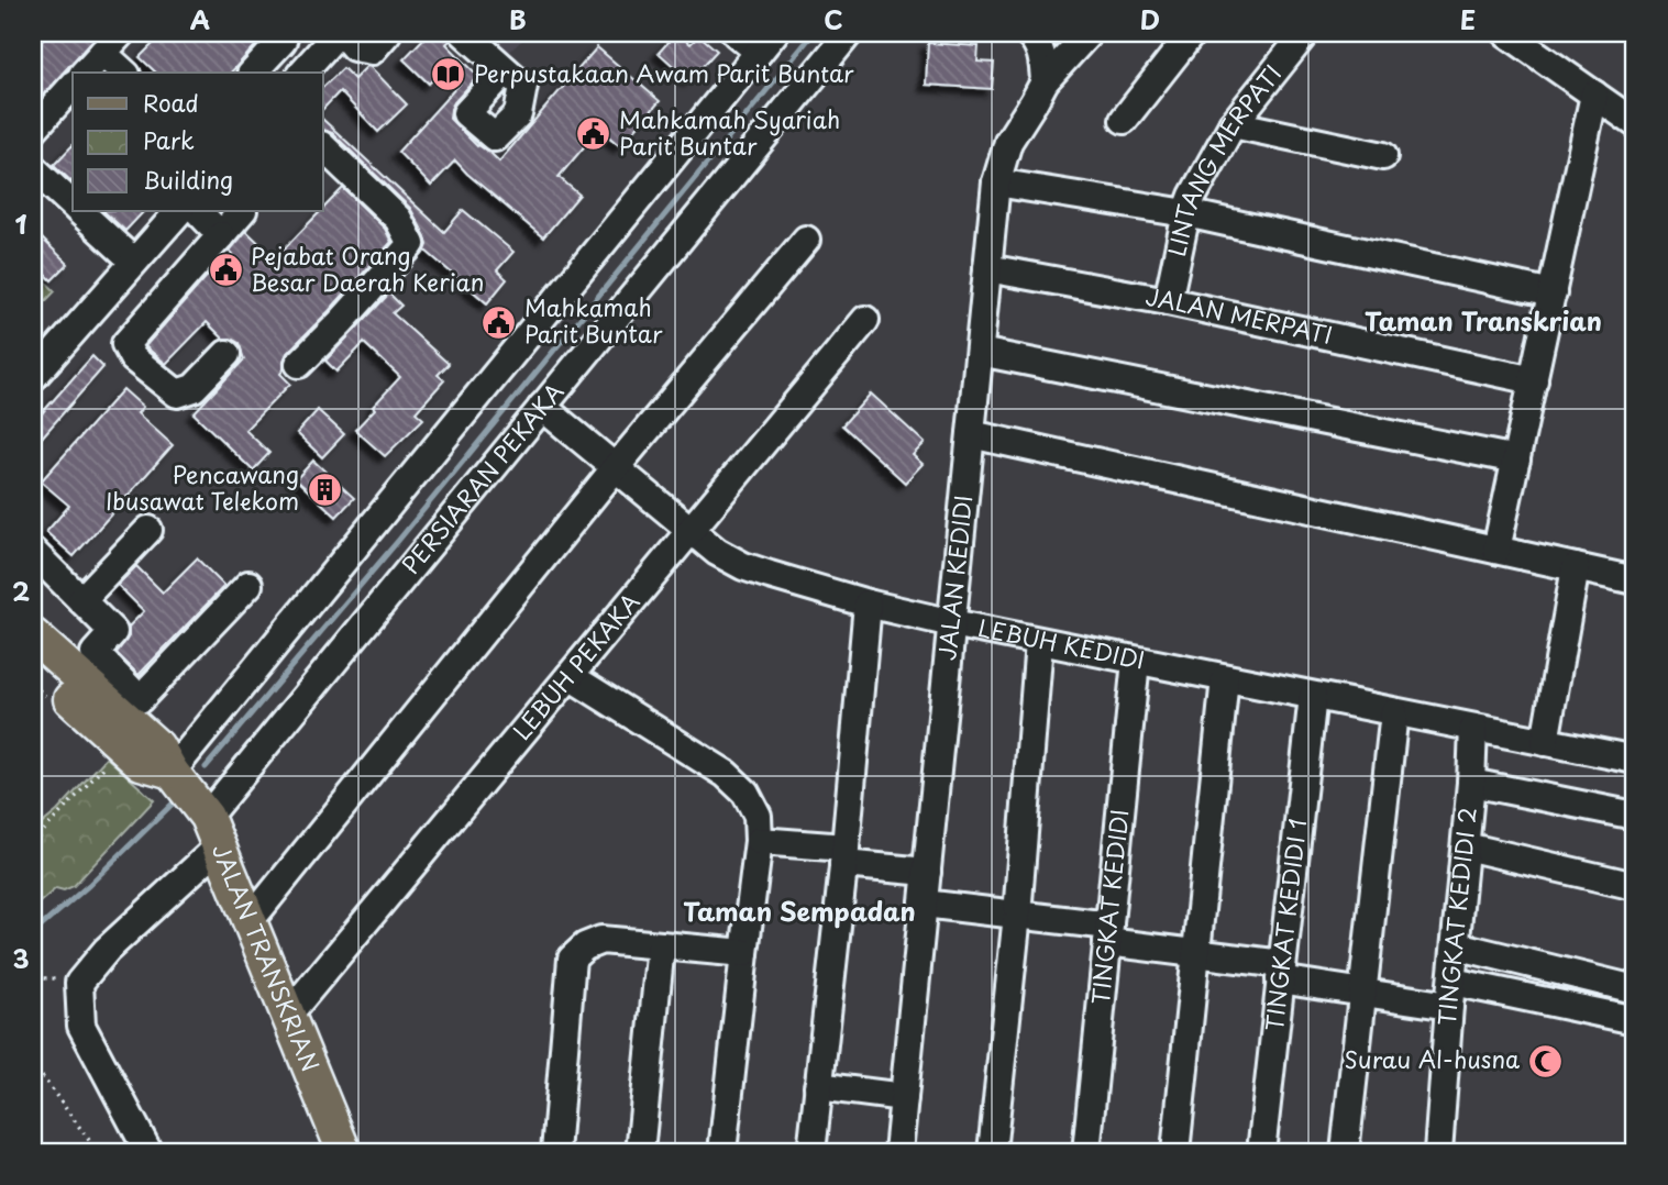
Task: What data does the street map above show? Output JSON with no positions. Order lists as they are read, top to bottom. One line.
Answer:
{"streets":{"main road":["JALAN TRANSKRIAN"],"street":["LINTANG MERPATI","JALAN MERPATI","PERSIARAN PEKAKA","JALAN KEDIDI","LEBUH KEDIDI","LEBUH PEKAKA","TINGKAT KEDIDI","TINGKAT KEDIDI 2","TINGKAT KEDIDI 1"]},"crossings":[["LINTANG MERPATI","JALAN MERPATI"],["JALAN MERPATI","JALAN KEDIDI"],["PERSIARAN PEKAKA","LEBUH KEDIDI"],["PERSIARAN PEKAKA","JALAN TRANSKRIAN"],["JALAN KEDIDI","LEBUH KEDIDI"],["LEBUH KEDIDI","LEBUH PEKAKA"],["LEBUH KEDIDI","TINGKAT KEDIDI"],["LEBUH KEDIDI","TINGKAT KEDIDI 2"],["LEBUH KEDIDI","TINGKAT KEDIDI 1"],["LEBUH PEKAKA","JALAN TRANSKRIAN"]],"districts":["Taman Transkrian","Taman Sempadan"],"places":{"library":["Perpustakaan Awam Parit Buntar"],"public building":["Mahkamah Syariah Parit Buntar","Pejabat Orang Besar Daerah Kerian","Mahkamah Parit Buntar"],"building":["Pencawang Ibusawat Telekom"],"mosque":["Surau Al-husna"]},"legend":["Road","Park","Building"],"grid":{"columns":["A","B","C","D","E"],"rows":["1","2","3"]}}
